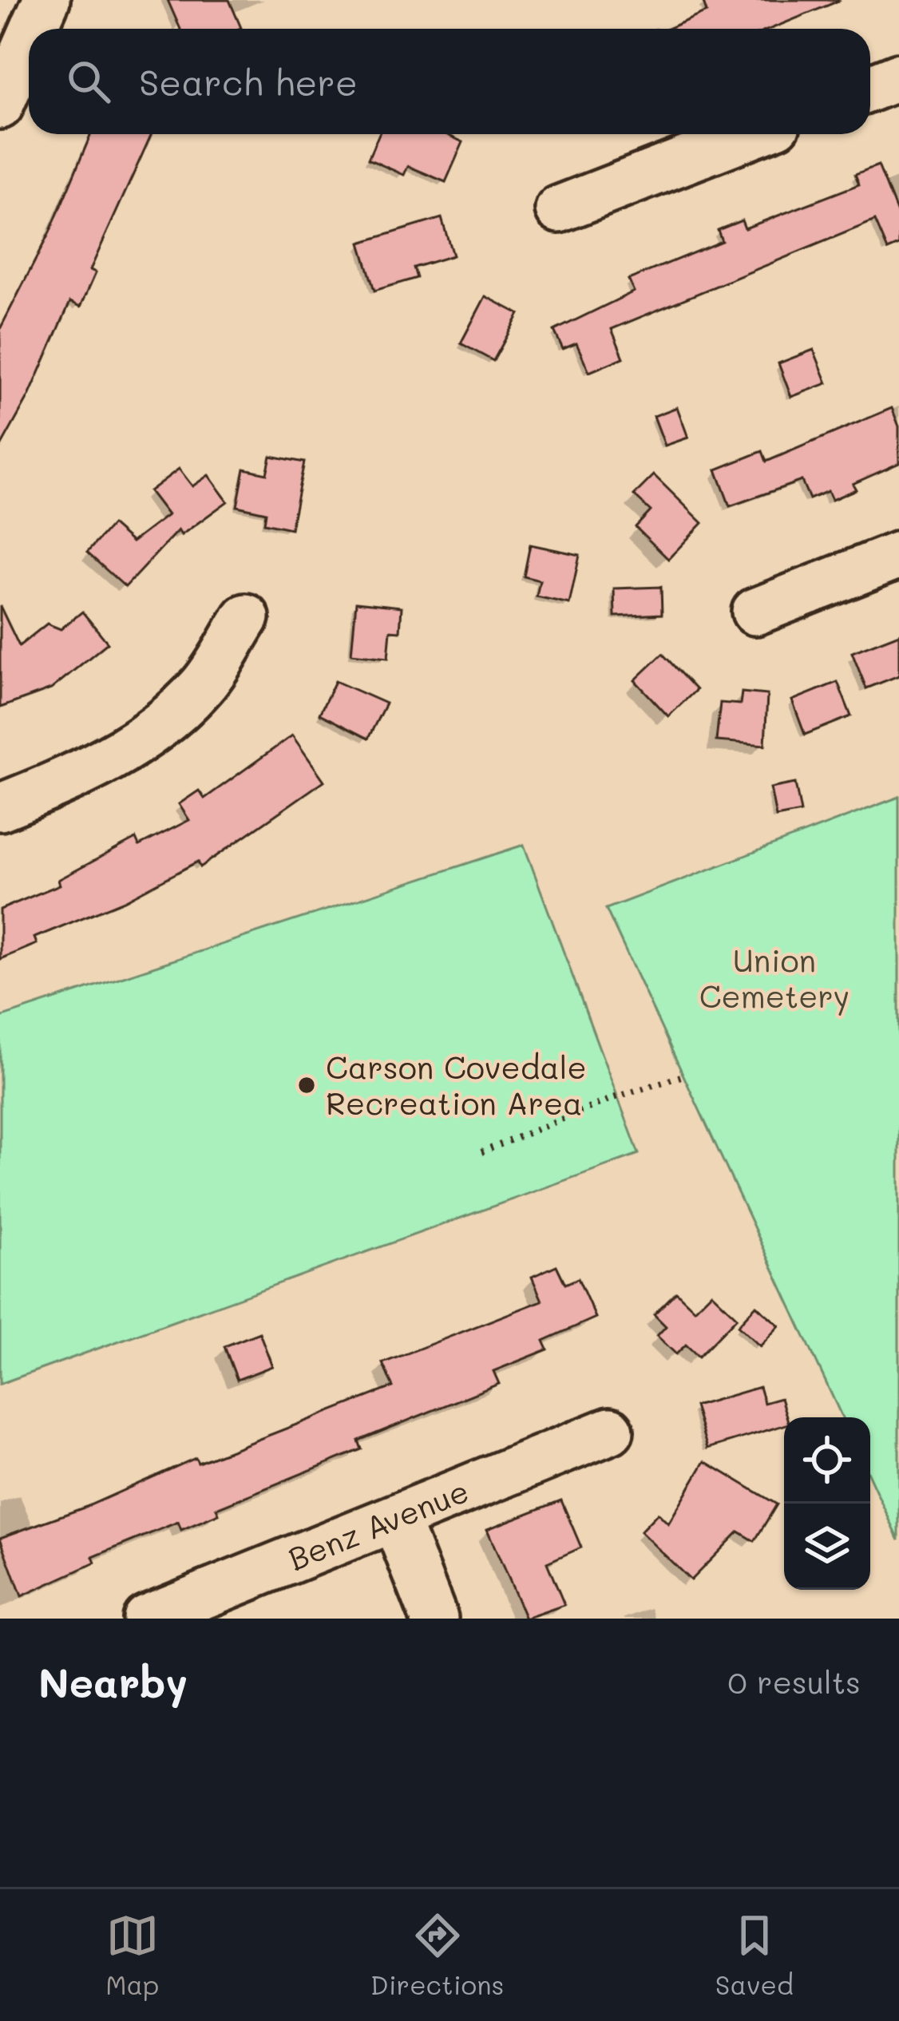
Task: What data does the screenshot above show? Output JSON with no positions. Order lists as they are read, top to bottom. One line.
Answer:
{"streets":{"street":["Benz Avenue"]},"parks":["Union Cemetery"],"places":["Carson Covedale Recreation Area"],"page":{"search":"Search here","heading":["Nearby","0 results"],"nav":["Map","Directions","Saved"]}}
